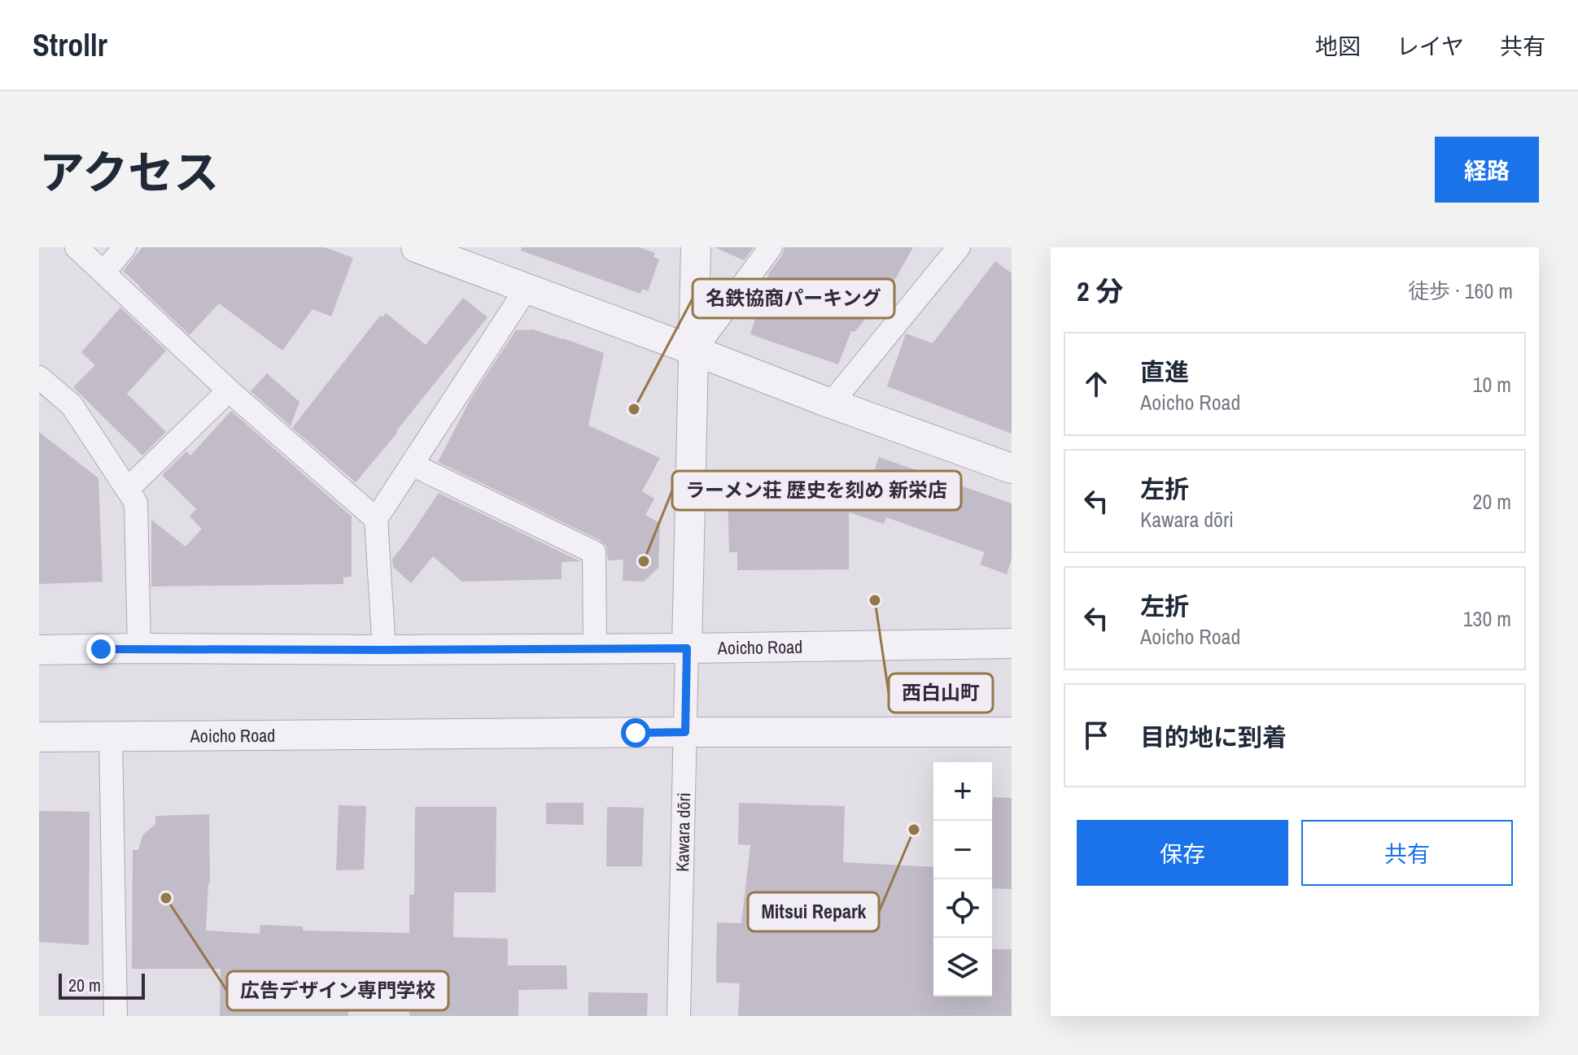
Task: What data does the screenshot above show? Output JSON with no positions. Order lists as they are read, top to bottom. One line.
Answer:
{"streets":{"street":["Aoicho Road","Kawara dōri"]},"crossings":[["Aoicho Road","Kawara dōri"]],"places":["名鉄協商パーキング","ラーメン荘 歴史を刻め 新栄店","西白山町","Mitsui Repark","広告デザイン専門学校"],"scale_bar":"20 m","page":{"header":"Strollr","nav":["地図","レイヤ","共有"],"title":"アクセス","buttons":["経路",["保存","共有"]],"heading":["2 分","徒歩 · 160 m"],"list":[["直進","Aoicho Road","10 m"],["左折","Kawara dōri","20 m"],["左折","Aoicho Road","130 m"],"目的地に到着"],"map_buttons":["+","−"],"scale":"20 m"}}
